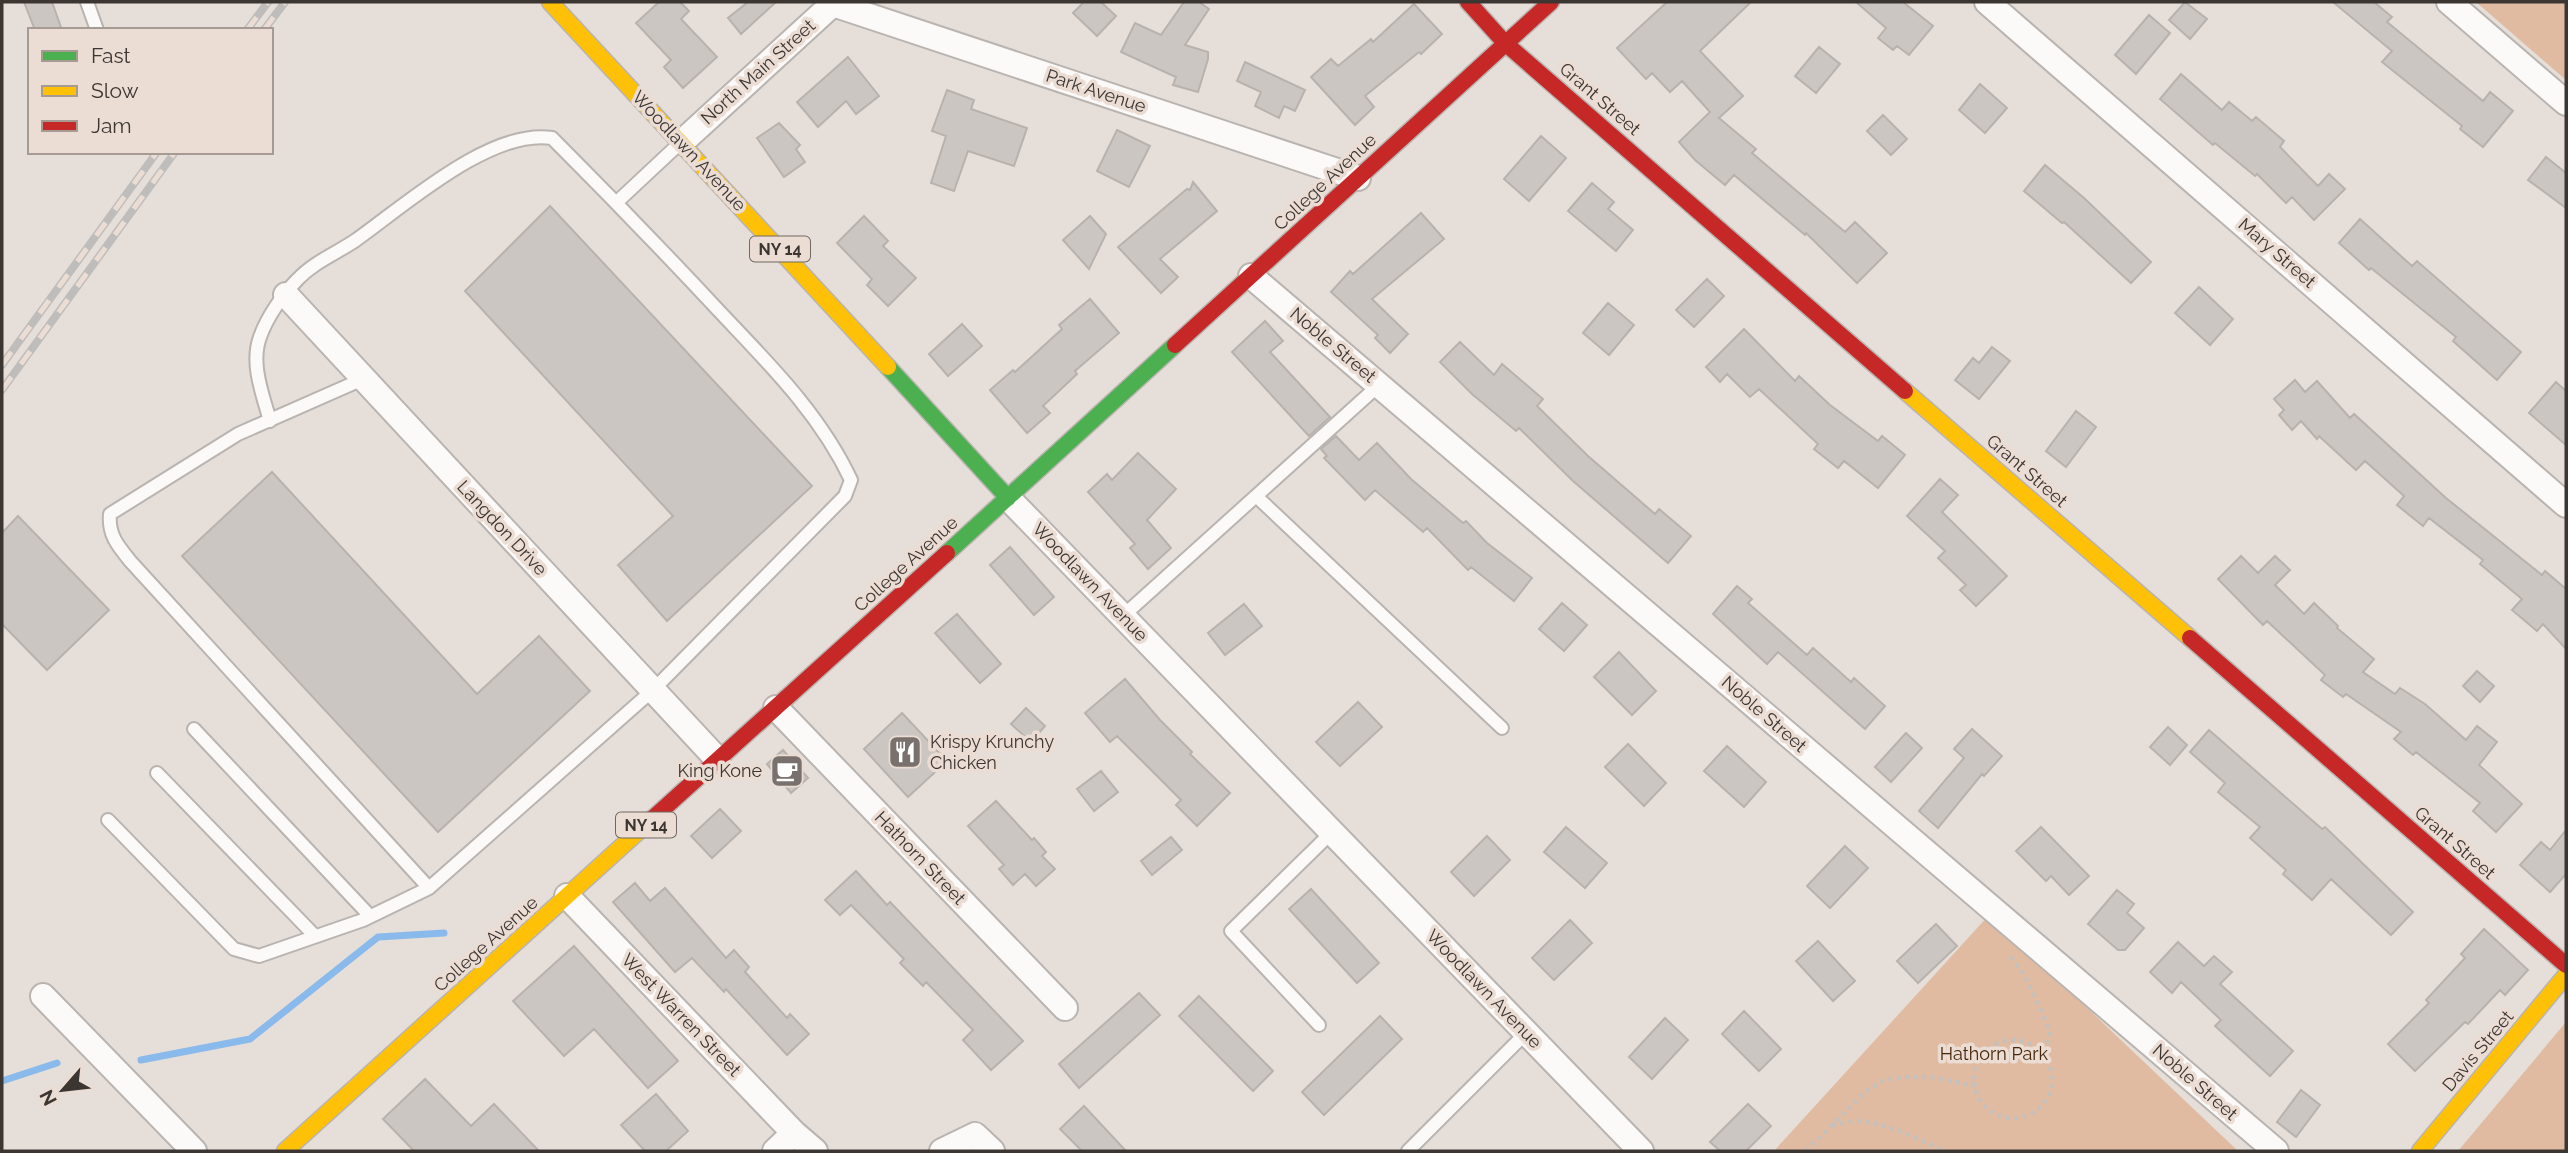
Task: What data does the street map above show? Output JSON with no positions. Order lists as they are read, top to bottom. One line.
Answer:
{"streets":{"main road":["Grant Street","Woodlawn Avenue","College Avenue","NY 14","Davis Street"],"street":["North Main Street","Park Avenue","Mary Street","Noble Street","Langdon Drive","Hathorn Street","West Warren Street"]},"crossings":[["North Main Street","Park Avenue"],["North Main Street","Woodlawn Avenue"],["Park Avenue","College Avenue"],["Grant Street","College Avenue"],["Woodlawn Avenue","College Avenue"],["College Avenue","Noble Street"],["College Avenue","Langdon Drive"],["College Avenue","Hathorn Street"],["College Avenue","West Warren Street"]],"parks":["Hathorn Park"],"places":{"restaurant":["Krispy Krunchy Chicken"],"cafe":["King Kone"]},"legend":["Fast","Slow","Jam"],"north":"bottom left"}
